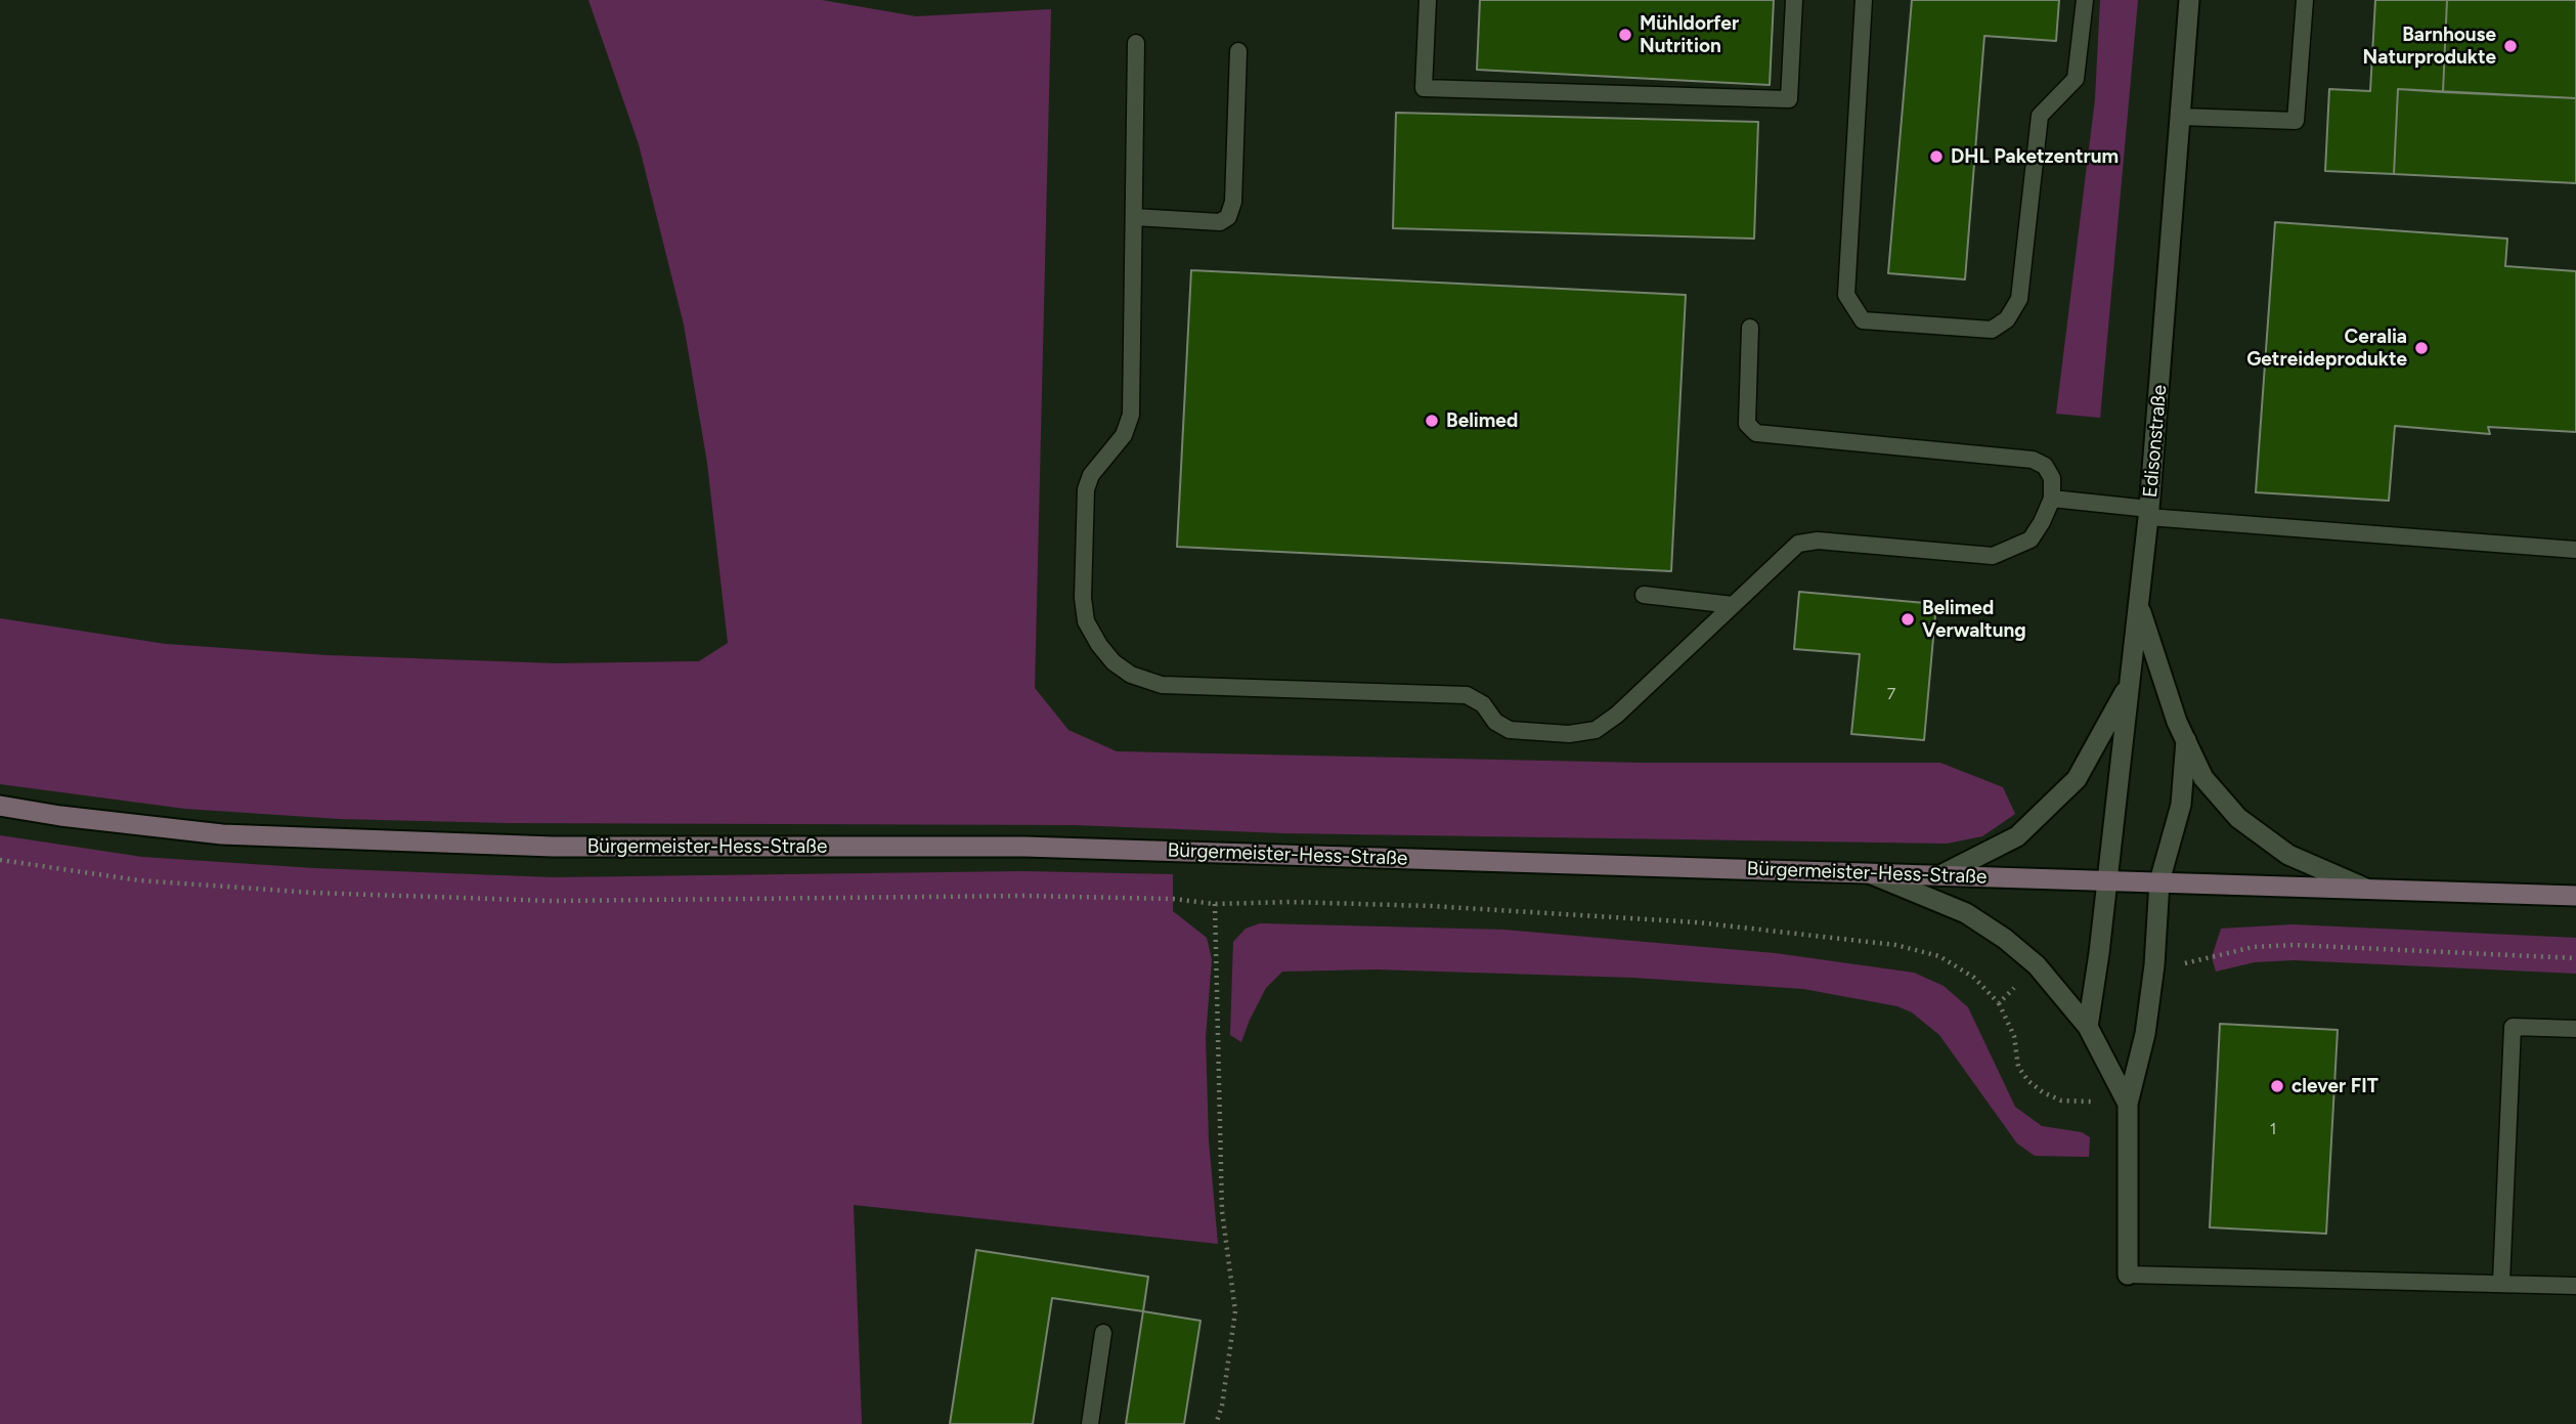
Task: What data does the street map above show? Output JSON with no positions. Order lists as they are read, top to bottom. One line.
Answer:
{"streets":{"main road":["Bürgermeister-Hess-Straße"],"street":["Edisonstraße"]},"crossings":[["Edisonstraße","Bürgermeister-Hess-Straße"]],"places":["Mühldorfer Nutrition","Barnhouse Naturprodukte","DHL Paketzentrum","Ceralia Getreideprodukte","Belimed","Belimed Verwaltung","clever FIT"],"house_numbers":["7","1"]}
